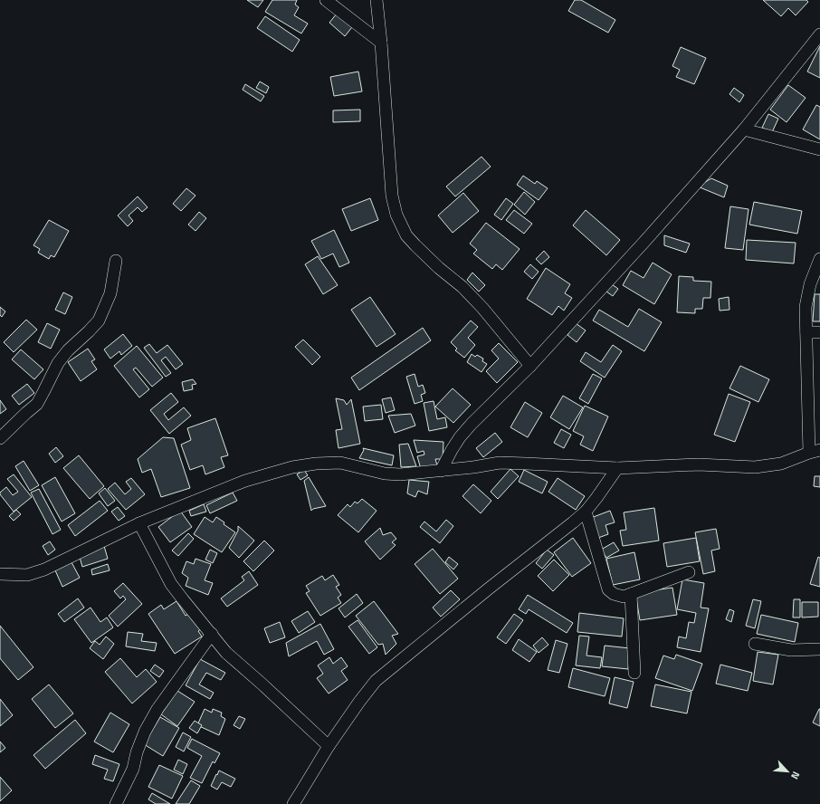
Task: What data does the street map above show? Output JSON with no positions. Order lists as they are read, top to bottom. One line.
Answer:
{"north":"bottom right"}
